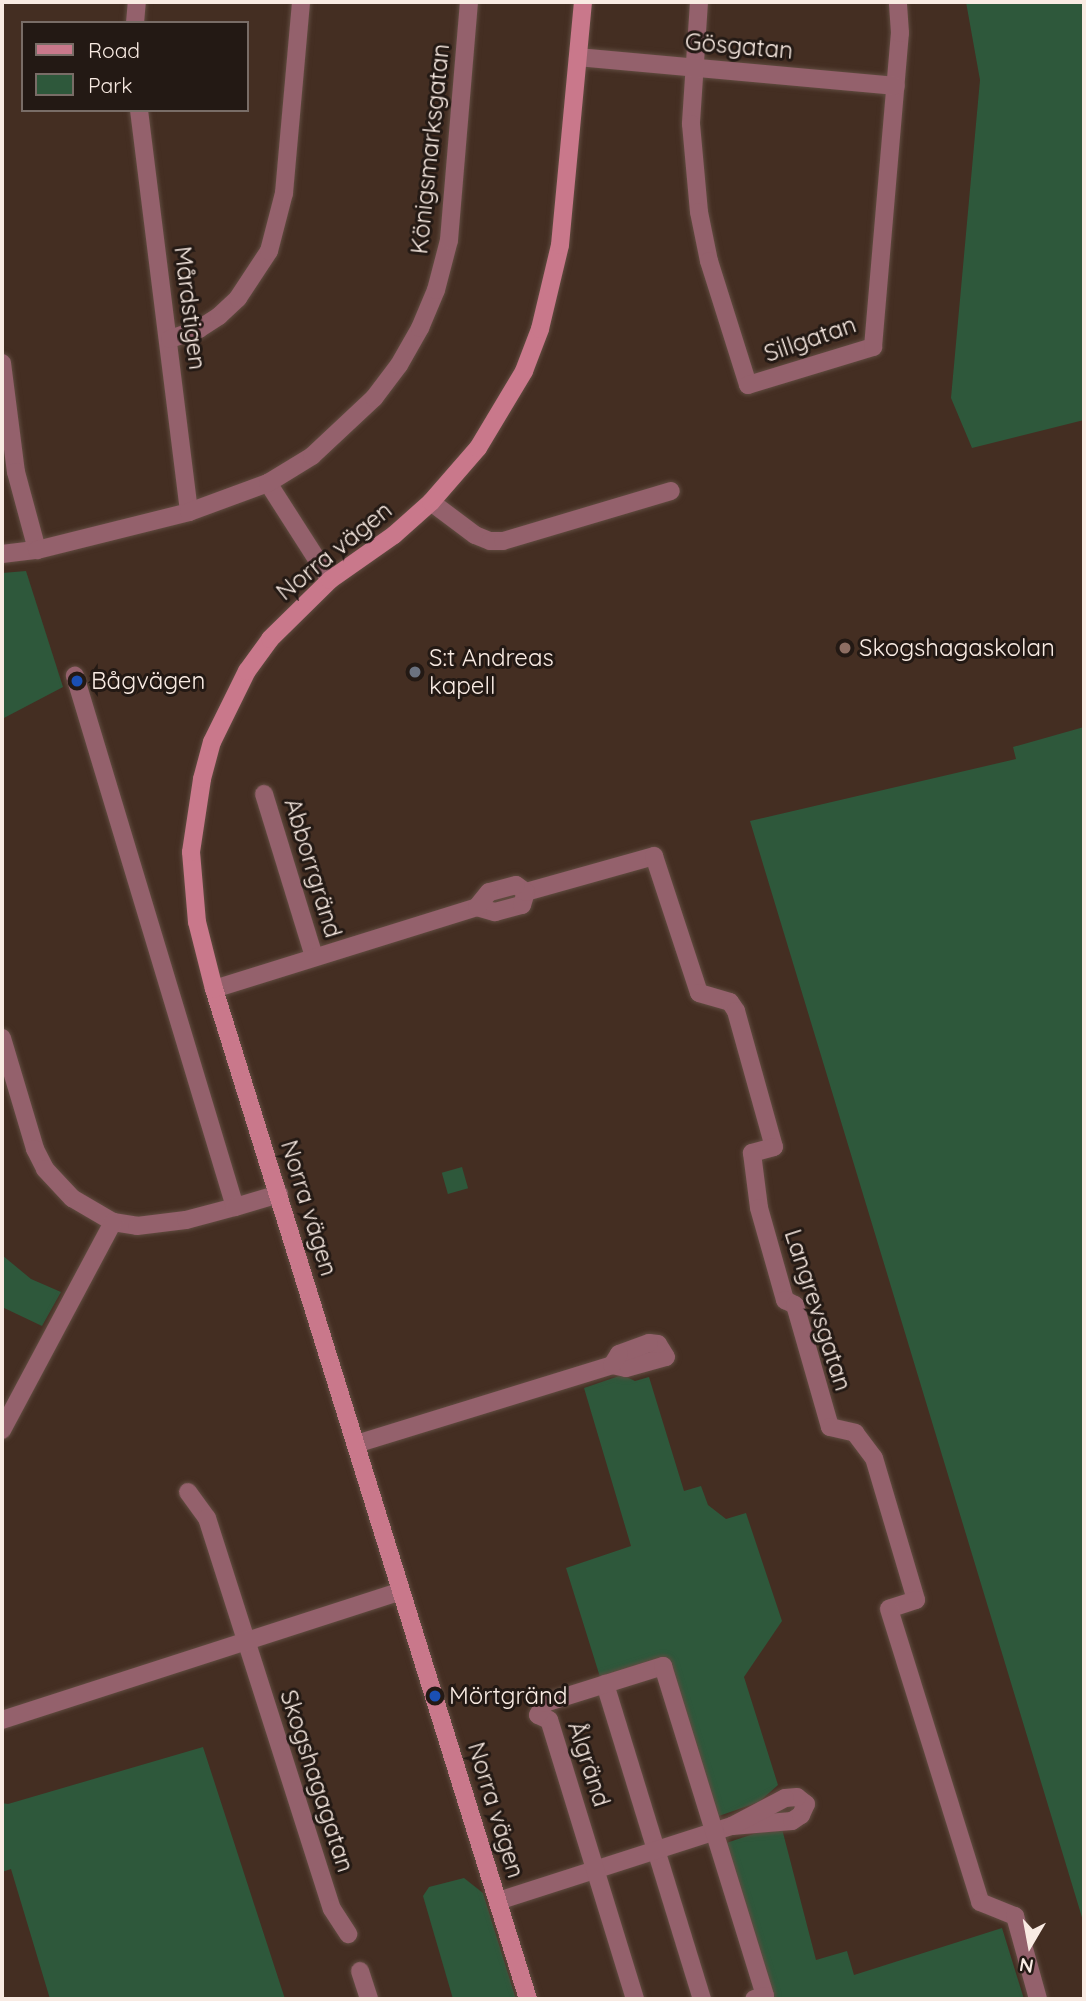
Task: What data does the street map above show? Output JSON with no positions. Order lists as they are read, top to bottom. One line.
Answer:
{"streets":{"street":["Gösgatan","Königsmarksgatan","Mårdstigen","Sillgatan","Norra vägen","Abborrgränd","Langrevsgatan","Ålgränd","Skogshagagatan"]},"crossings":[["Gösgatan","Sillgatan"],["Gösgatan","Norra vägen"],["Königsmarksgatan","Mårdstigen"],["Norra vägen","Abborrgränd"],["Abborrgränd","Langrevsgatan"]],"places":["Skogshagaskolan","S:t Andreas kapell","Bågvägen","Mörtgränd"],"legend":["Road","Park"],"north":"bottom"}
